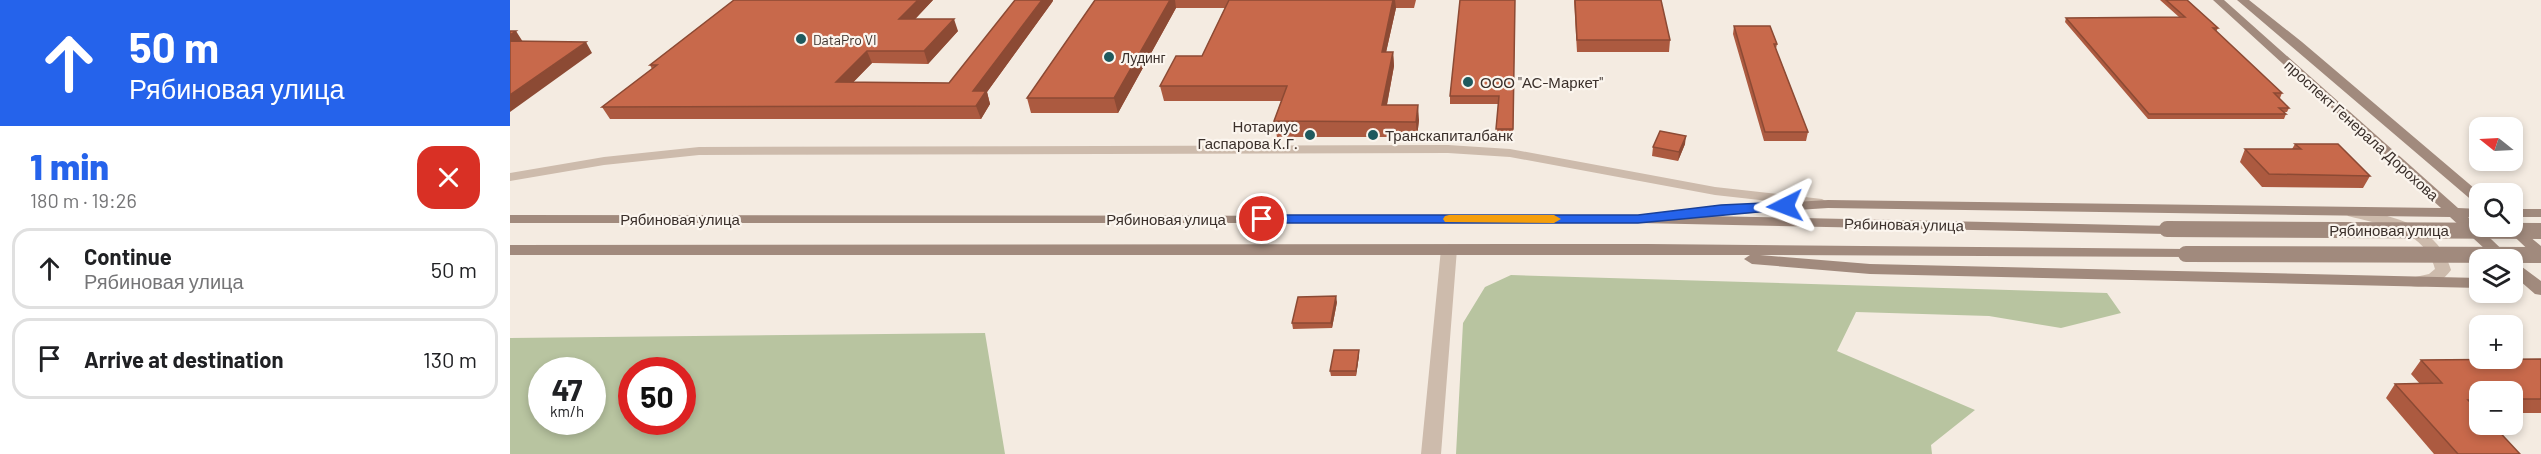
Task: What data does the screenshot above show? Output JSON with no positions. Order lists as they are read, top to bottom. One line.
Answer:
{"streets":{"main road":["проспект Генерала Дорохова","Рябиновая улица"]},"places":["DataPro VI","Лудинг","ООО \"АС-Маркет\"","Нотариус Гаспарова К.Г.","Транскапиталбанк"],"north":"left","page":{"turn":["50 m","Рябиновая улица"],"map_buttons":["+","−"],"heading":["1 min","180 m · 19:26"],"list":[{"name":"Continue","note":"Рябиновая улица","value":"50 m"},{"name":"Arrive at destination","value":"130 m"}],"speed":"47 km/h","limit":"50"}}
